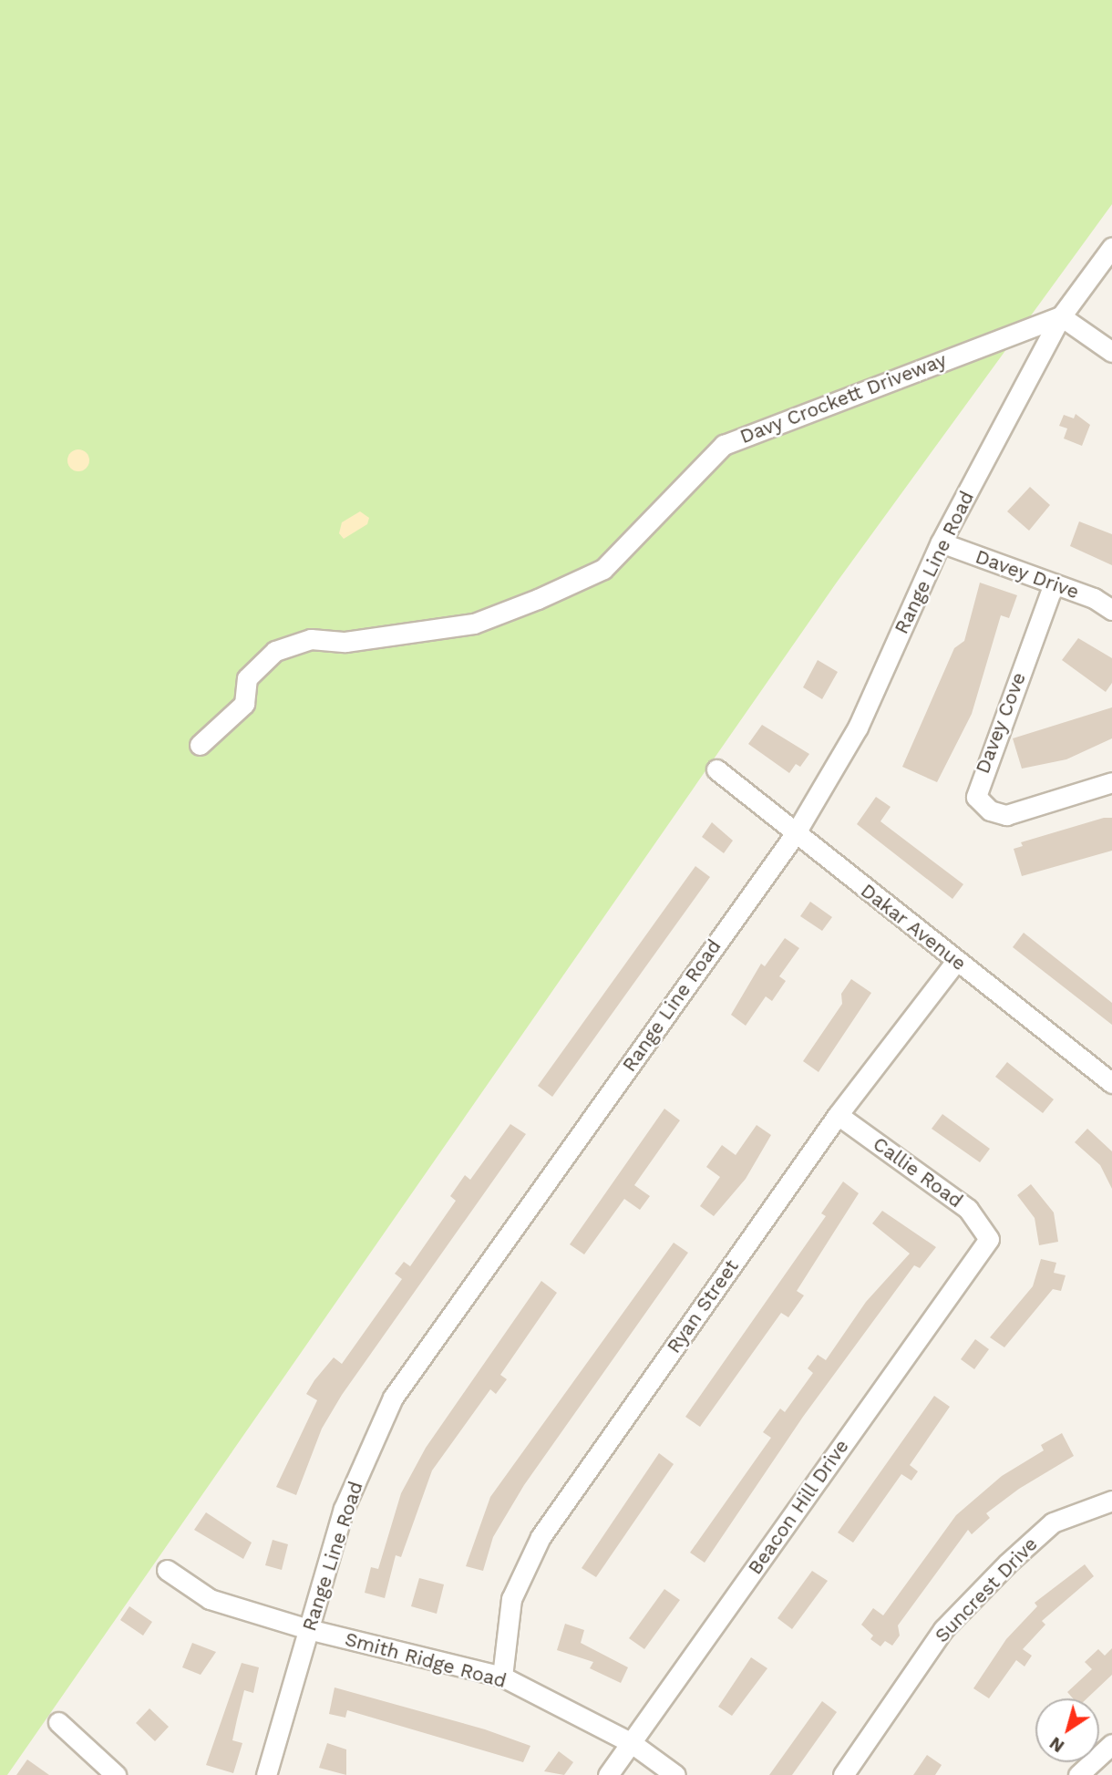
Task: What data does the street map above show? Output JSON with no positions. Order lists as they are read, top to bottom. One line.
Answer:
{"streets":{"street":["Davy Crockett Driveway","Range Line Road","Davey Drive","Davey Cove","Dakar Avenue","Callie Road","Ryan Street","Beacon Hill Drive","Suncrest Drive","Smith Ridge Road"]},"crossings":[["Davy Crockett Driveway","Range Line Road"],["Range Line Road","Davey Drive"],["Range Line Road","Dakar Avenue"],["Range Line Road","Smith Ridge Road"],["Davey Drive","Davey Cove"],["Dakar Avenue","Ryan Street"],["Callie Road","Ryan Street"],["Callie Road","Beacon Hill Drive"],["Ryan Street","Smith Ridge Road"],["Beacon Hill Drive","Smith Ridge Road"]],"north":"bottom left"}
